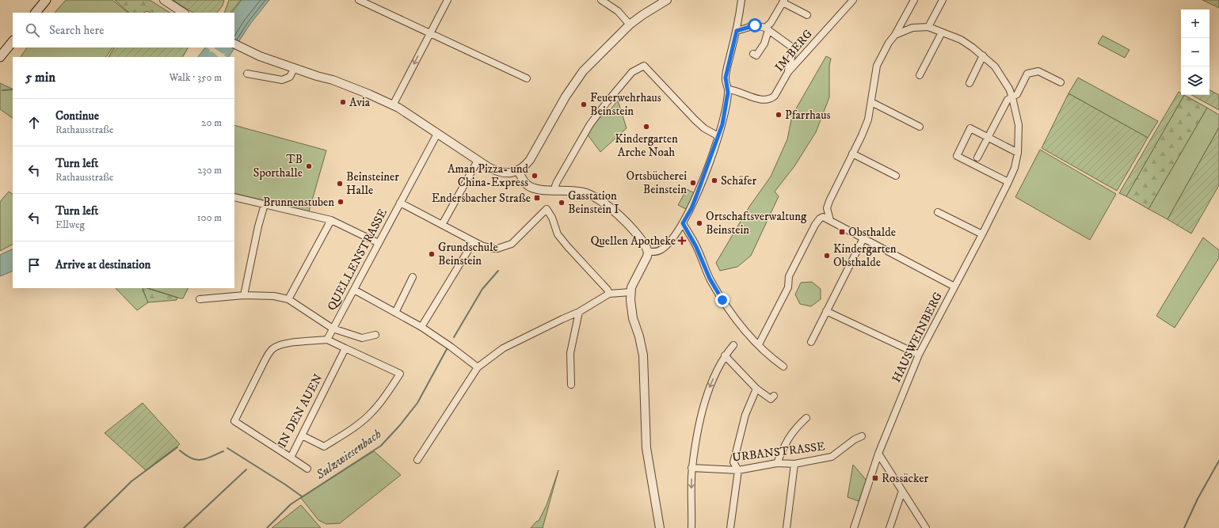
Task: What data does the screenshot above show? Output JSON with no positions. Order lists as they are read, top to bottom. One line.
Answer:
{"streets":{"street":["IM BERG","QUELLENSTRASSE","HAUSWEINBERG","IN DEN AUEN","URBANSTRASSE"]},"water":["Sulzwiesenbach"],"places":{"other":["Avia","Feuerwehrhaus Beinstein","Pfarrhaus","Kindergarten Arche Noah","TB Sporthalle","Aman Pizza- und China-Express","Schäfer","Ortsbücherei Beinstein","Beinsteiner Halle","Brunnenstuben","Gasstation Beinstein I","Ortschaftsverwaltung Beinstein","Grundschule Beinstein","Kindergarten Obsthalde"],"transit":["Endersbacher Straße","Obsthalde","Rossäcker"],"health":["Quellen Apotheke"]},"page":{"map_buttons":["+","−"],"search":"Search here","heading":["5 min","Walk · 350 m"],"list":[["Continue","Rathausstraße","20 m"],["Turn left","Rathausstraße","230 m"],["Turn left","Ellweg","100 m"],"Arrive at destination"]}}
